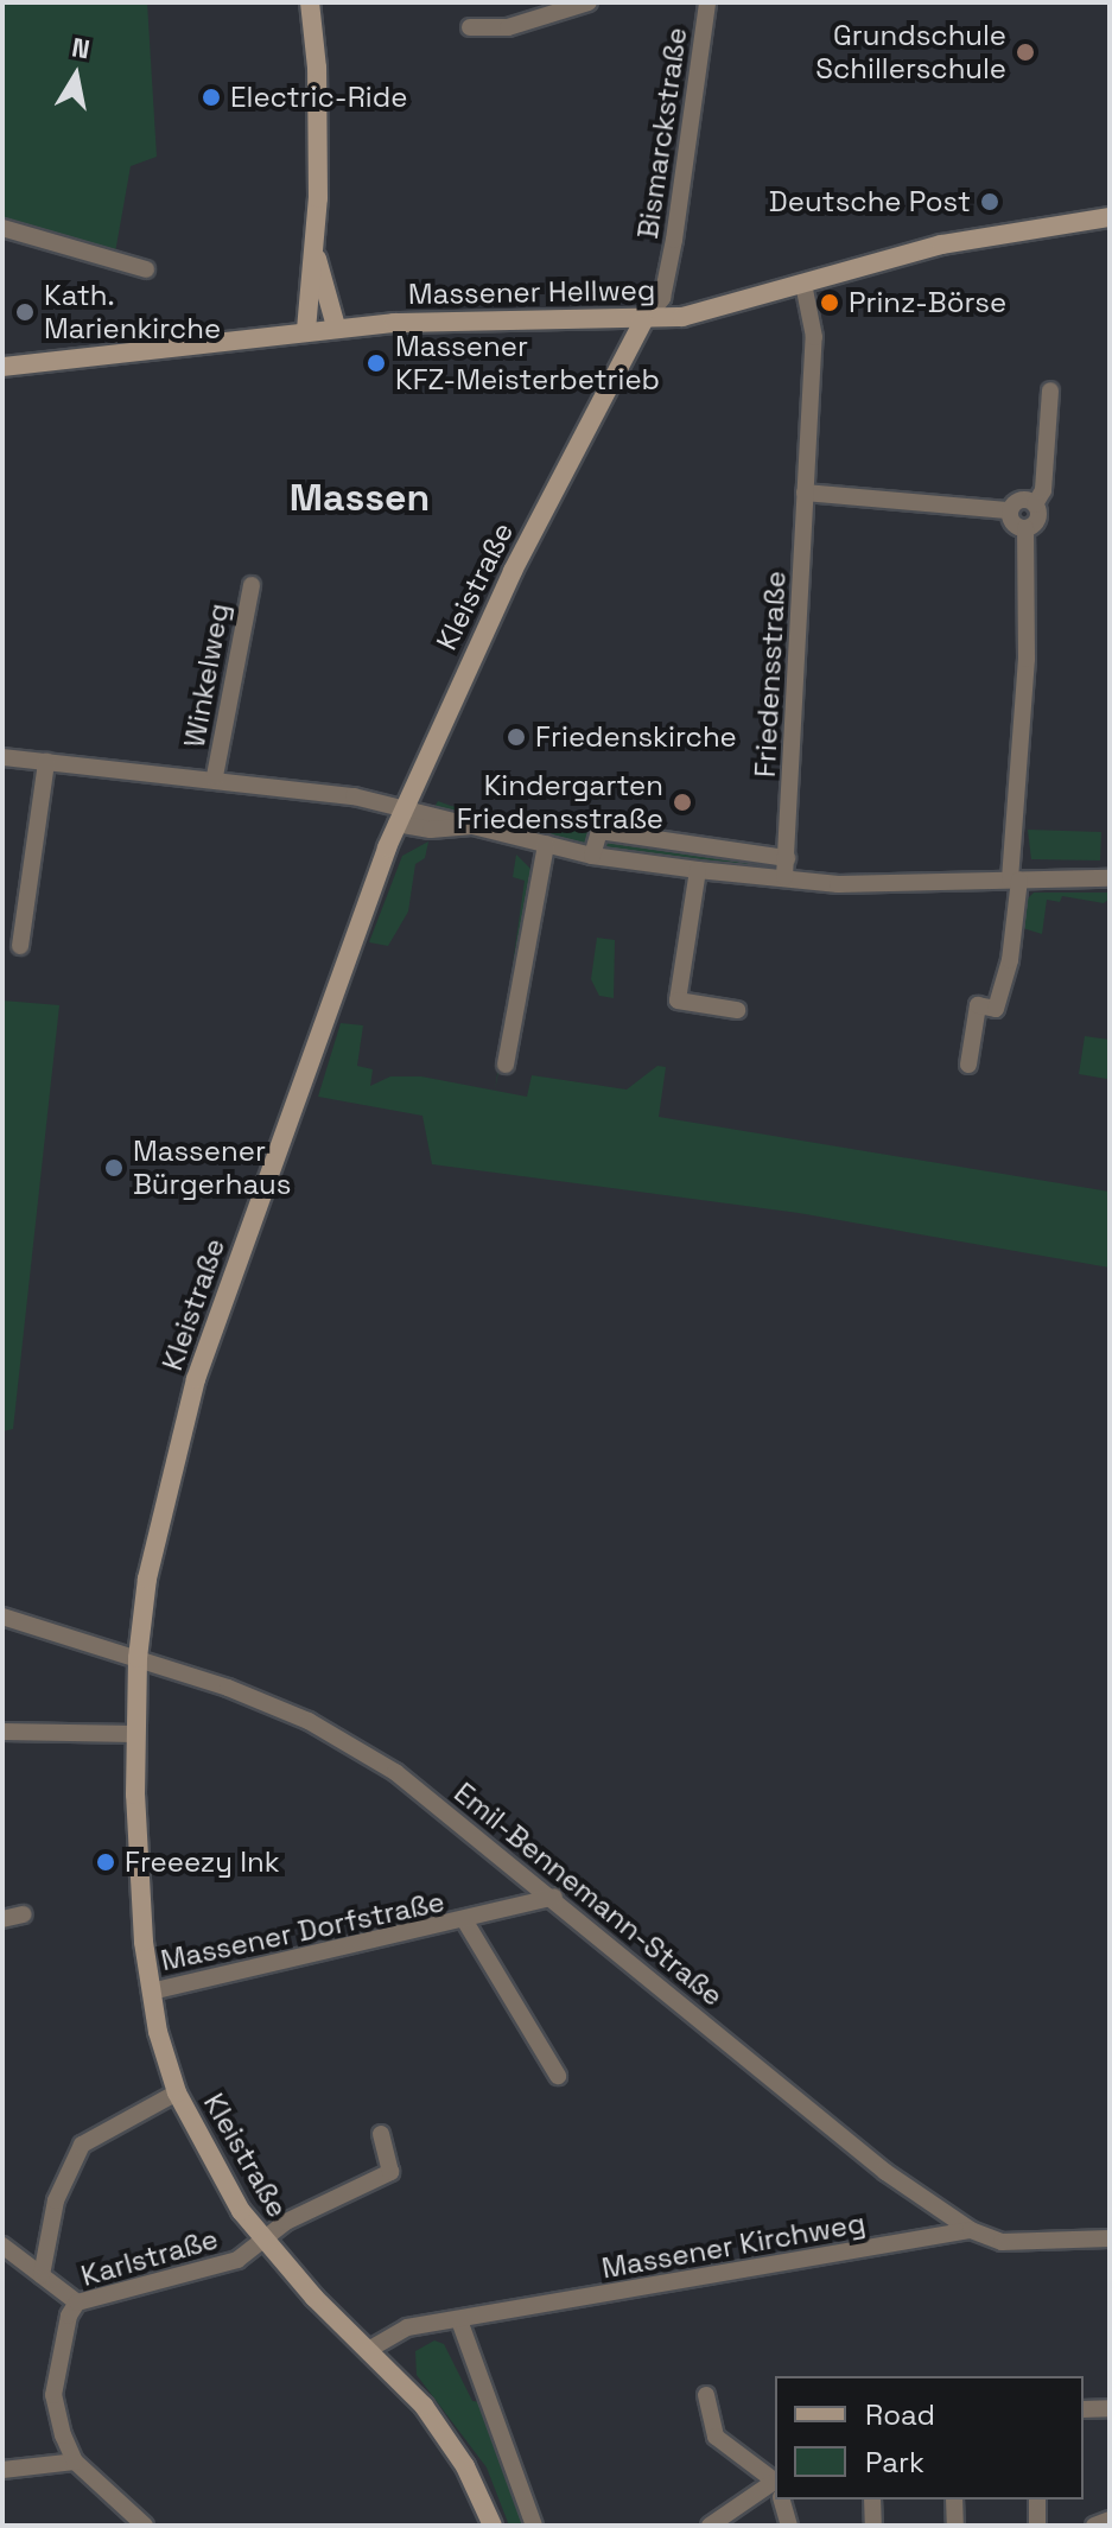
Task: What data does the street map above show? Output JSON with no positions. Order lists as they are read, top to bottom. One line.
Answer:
{"streets":{"main road":["Massener Hellweg","Kleistraße"],"street":["Bismarckstraße","Friedensstraße","Winkelweg","Emil-Bennemann-Straße","Massener Dorfstraße","Massener Kirchweg","Karlstraße"]},"crossings":[["Bismarckstraße","Massener Hellweg"],["Bismarckstraße","Kleistraße"],["Massener Hellweg","Kleistraße"],["Massener Hellweg","Friedensstraße"],["Kleistraße","Winkelweg"],["Kleistraße","Emil-Bennemann-Straße"],["Kleistraße","Massener Dorfstraße"],["Kleistraße","Massener Kirchweg"],["Kleistraße","Karlstraße"],["Friedensstraße","Winkelweg"],["Emil-Bennemann-Straße","Massener Dorfstraße"],["Emil-Bennemann-Straße","Massener Kirchweg"]],"districts":["Massen"],"places":["Grundschule Schillerschule","Electric-Ride","Deutsche Post","Prinz-Börse","Kath. Marienkirche","Massener KFZ-Meisterbetrieb","Friedenskirche","Kindergarten Friedensstraße","Massener Bürgerhaus","Freeezy Ink"],"legend":["Road","Park"],"north":"top"}
